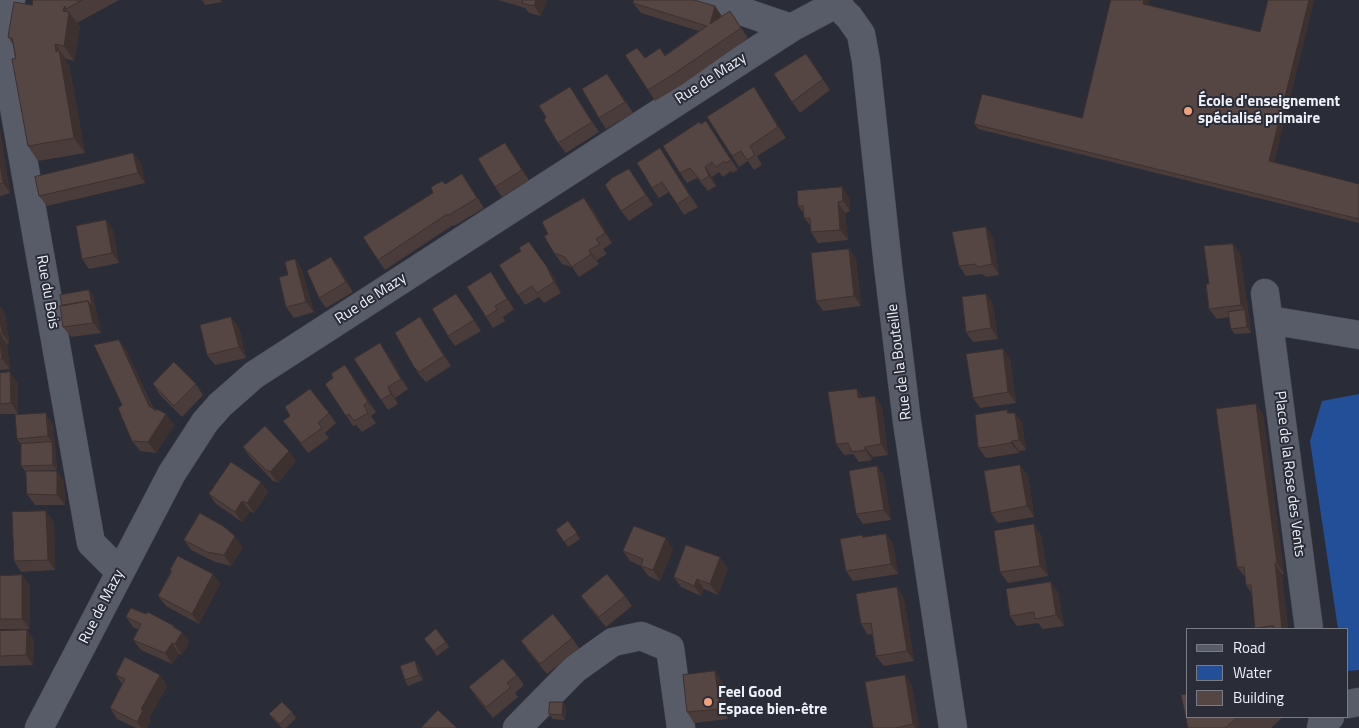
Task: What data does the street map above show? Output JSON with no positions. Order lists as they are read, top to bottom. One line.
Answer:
{"streets":{"street":["Rue de Mazy","Rue du Bois","Rue de la Bouteille","Place de la Rose des Vents"]},"crossings":[["Rue de Mazy","Rue du Bois"],["Rue de Mazy","Rue de la Bouteille"]],"places":["École d'enseignement spécialisé primaire","Feel Good Espace bien-être"],"legend":["Road","Water","Building"]}
